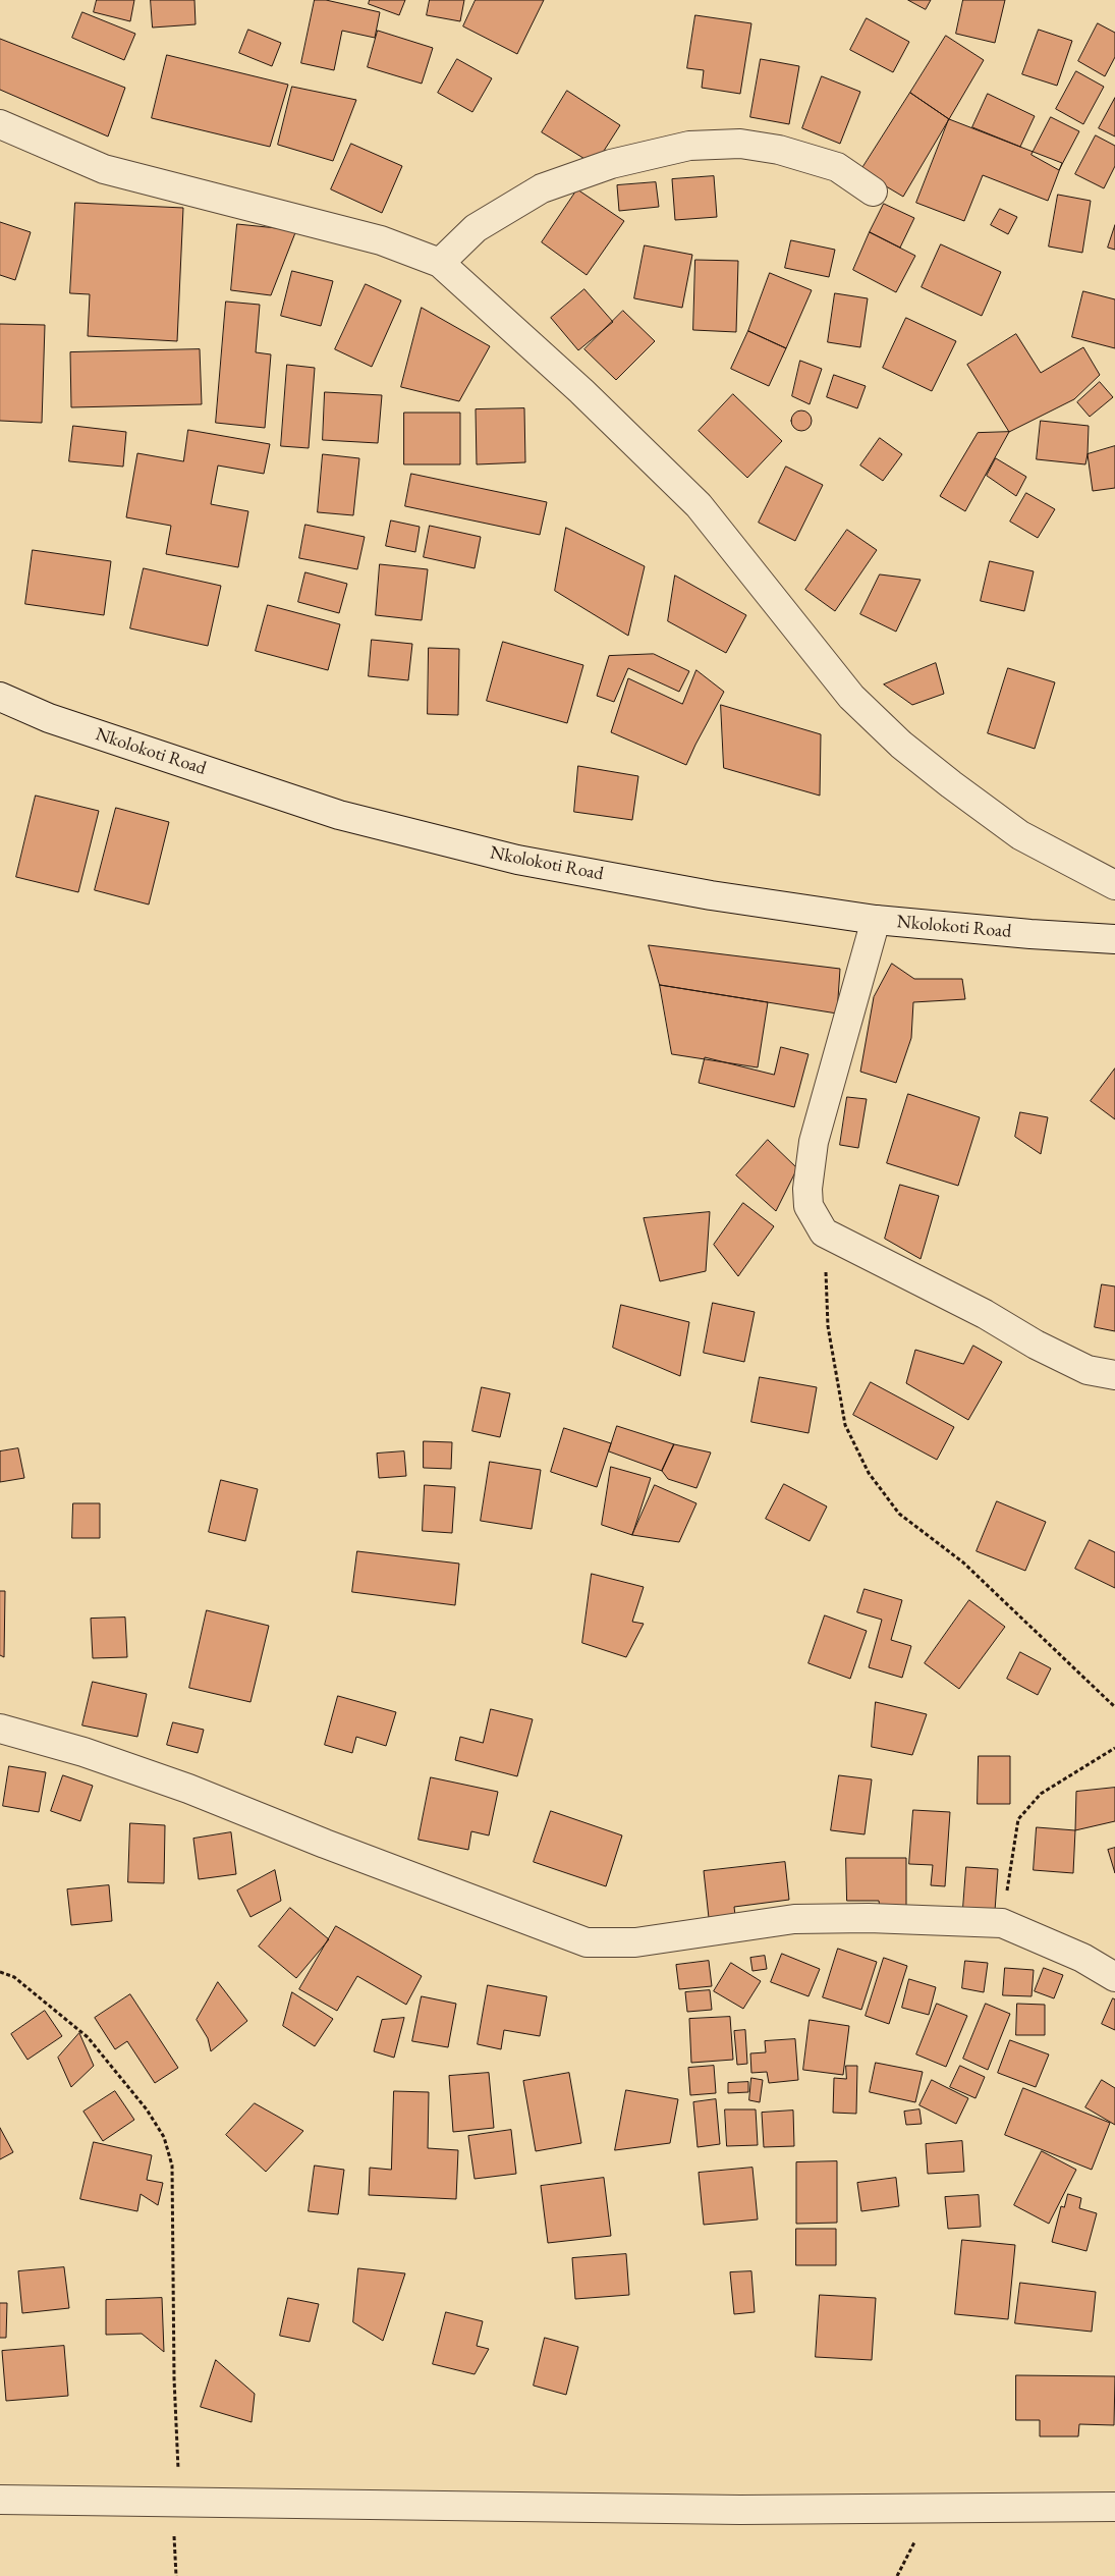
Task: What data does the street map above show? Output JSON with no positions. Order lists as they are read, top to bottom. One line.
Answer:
{"streets":{"street":["Nkolokoti Road"]}}
